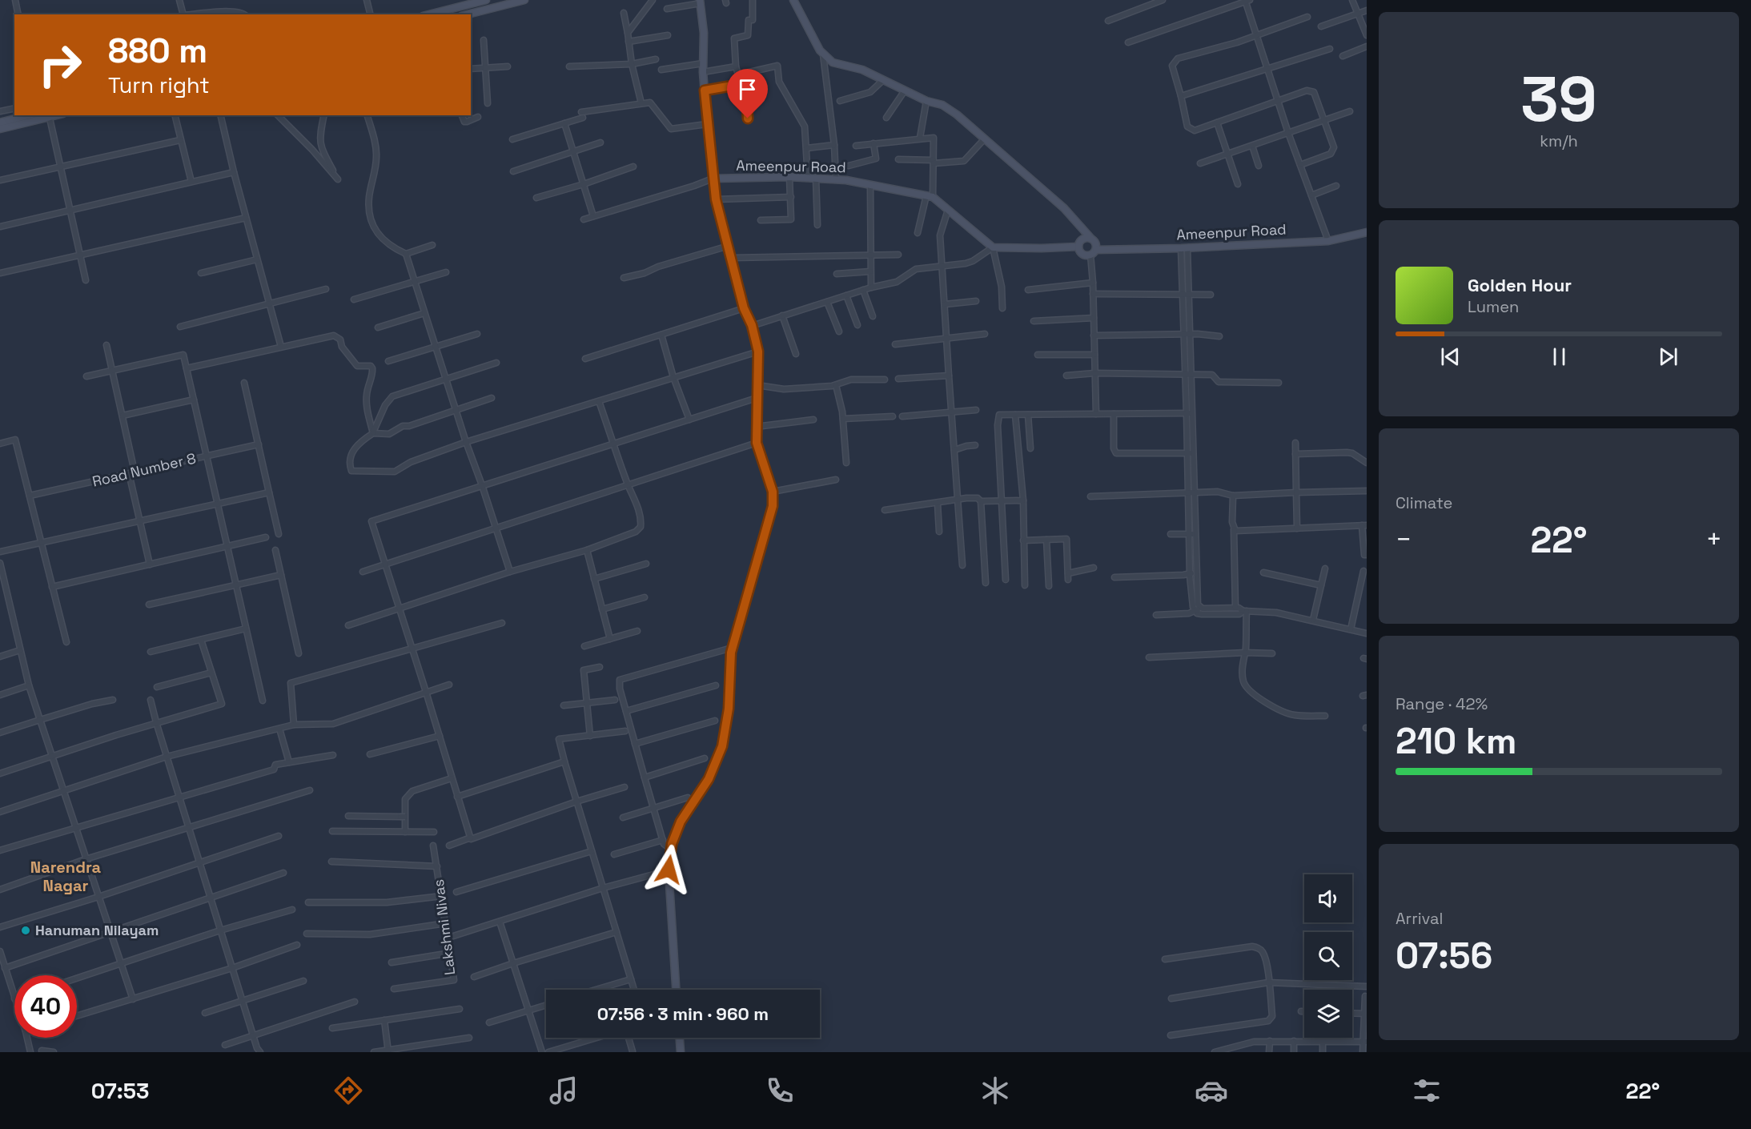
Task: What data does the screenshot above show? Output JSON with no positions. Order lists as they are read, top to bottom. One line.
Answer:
{"streets":{"street":["Ameenpur Road","Road Number 8","Lakshmi Nivas"]},"districts":["Narendra Nagar"],"places":["Hanuman Nilayam"],"page":{"tile":[["39","km/h"],"Climate",["Range · 42%","210 km"],["Arrival","07:56"]],"turn":["880 m","Turn right"],"song":["Golden Hour","Lumen"],"heat":["−","22°","+"],"limit":"40","trip":"07:56 · 3 min · 960 m","tabs":["07:53","22°"]}}
